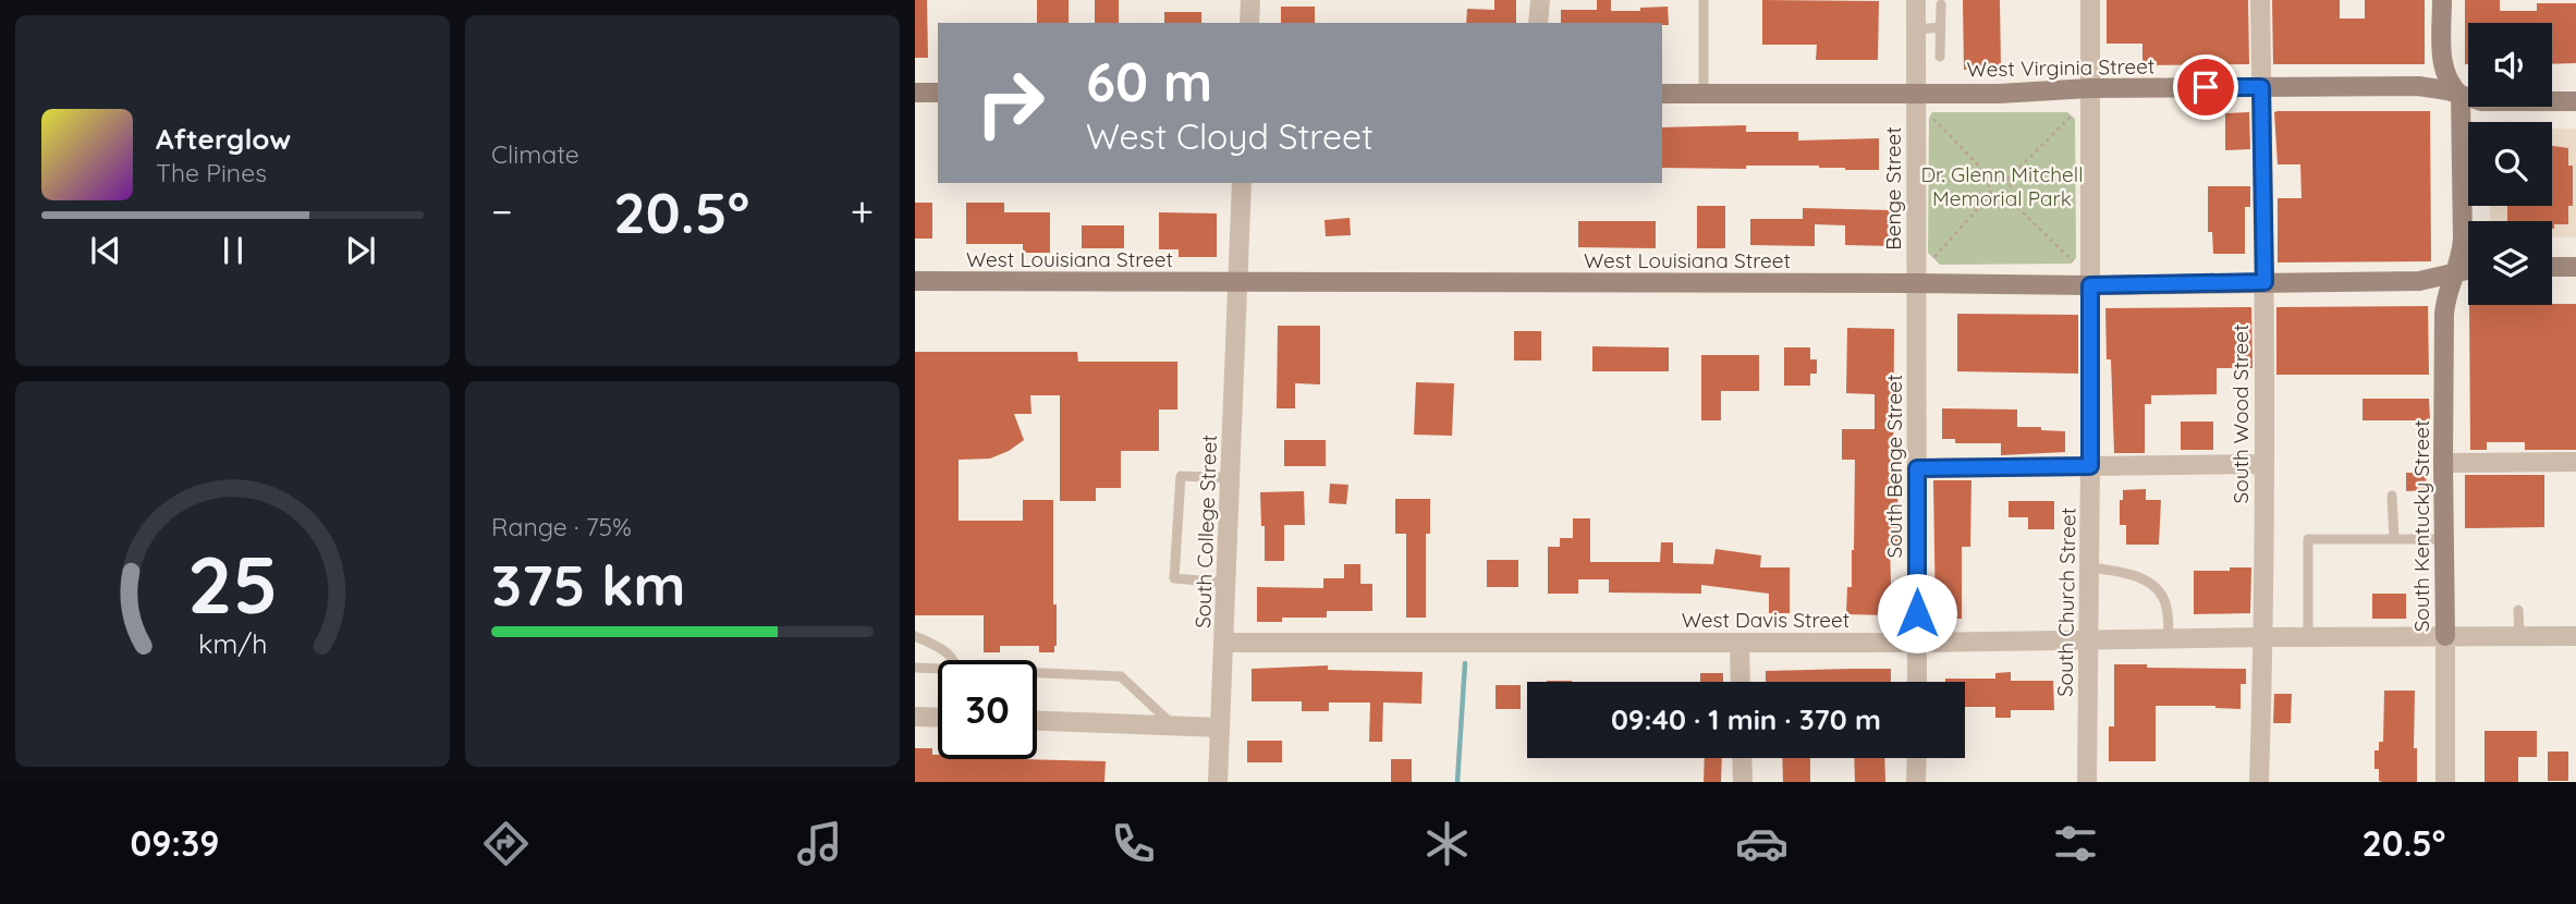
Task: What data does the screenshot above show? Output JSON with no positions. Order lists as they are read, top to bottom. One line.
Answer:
{"streets":{"main road":["West Virginia Street","West Louisiana Street","South Kentucky Street"],"street":["Benge Street","South Wood Street","South Benge Street","South College Street","South Church Street","West Davis Street"]},"crossings":[["West Virginia Street","Benge Street"],["West Virginia Street","South Wood Street"],["West Virginia Street","South Kentucky Street"],["West Virginia Street","South Church Street"],["Benge Street","West Louisiana Street"],["Benge Street","South Benge Street"],["West Louisiana Street","South Wood Street"],["West Louisiana Street","South Benge Street"],["West Louisiana Street","South Kentucky Street"],["West Louisiana Street","South College Street"],["West Louisiana Street","South Church Street"],["South Wood Street","West Davis Street"],["South Benge Street","West Davis Street"],["South Kentucky Street","West Davis Street"],["South College Street","West Davis Street"],["South Church Street","West Davis Street"]],"parks":["Dr. Glenn Mitchell Memorial Park"],"page":{"tile":["Climate",["Range · 75%","375 km"]],"turn":["60 m","West Cloyd Street"],"song":["Afterglow","The Pines"],"heat":["−","20.5°","+"],"limit":"30","trip":"09:40 · 1 min · 370 m","tabs":["09:39","20.5°"],"gauge":["25","km/h"]}}
